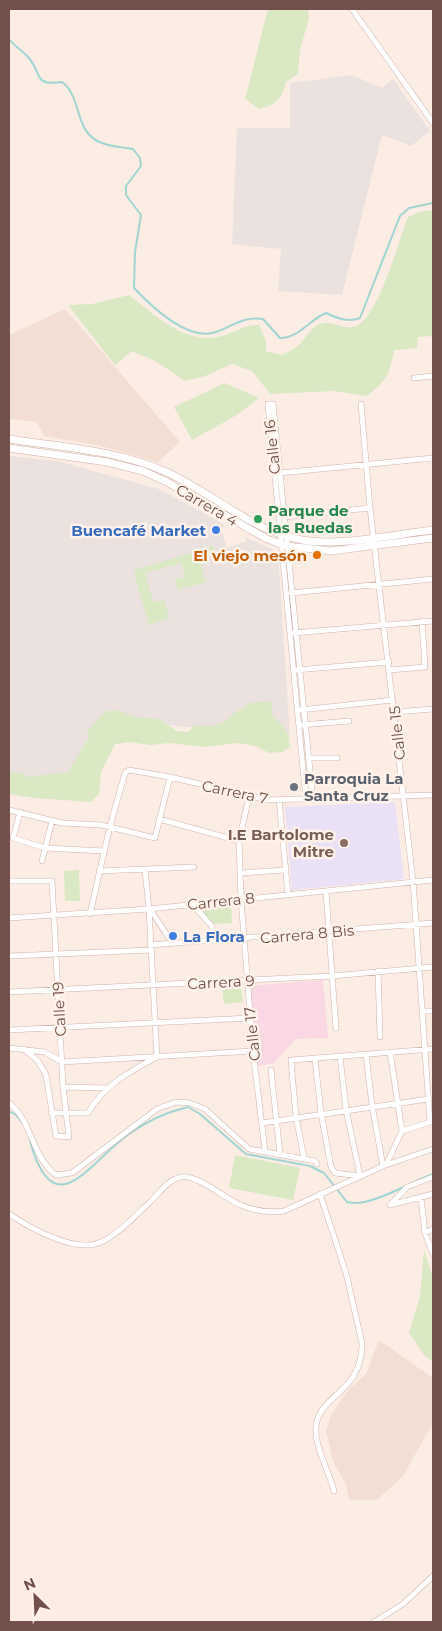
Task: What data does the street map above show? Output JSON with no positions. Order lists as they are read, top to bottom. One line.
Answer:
{"streets":{"main road":["Carrera 4"],"street":["Calle 16","Calle 15","Carrera 7","Carrera 8","Carrera 8 Bis","Carrera 9","Calle 19","Calle 17"]},"crossings":[["Calle 16","Carrera 4"],["Calle 16","Carrera 7"],["Carrera 4","Calle 15"],["Calle 15","Carrera 7"],["Calle 15","Carrera 8"],["Calle 15","Carrera 8 Bis"],["Calle 15","Carrera 9"],["Carrera 7","Calle 17"],["Carrera 8","Calle 19"],["Carrera 8","Calle 17"],["Carrera 8 Bis","Calle 19"],["Carrera 8 Bis","Calle 17"],["Carrera 9","Calle 19"],["Carrera 9","Calle 17"]],"places":["Parque de las Ruedas","Buencafé Market","El viejo mesón","Parroquia La Santa Cruz","I.E Bartolome Mitre","La Flora"],"north":"top left"}
